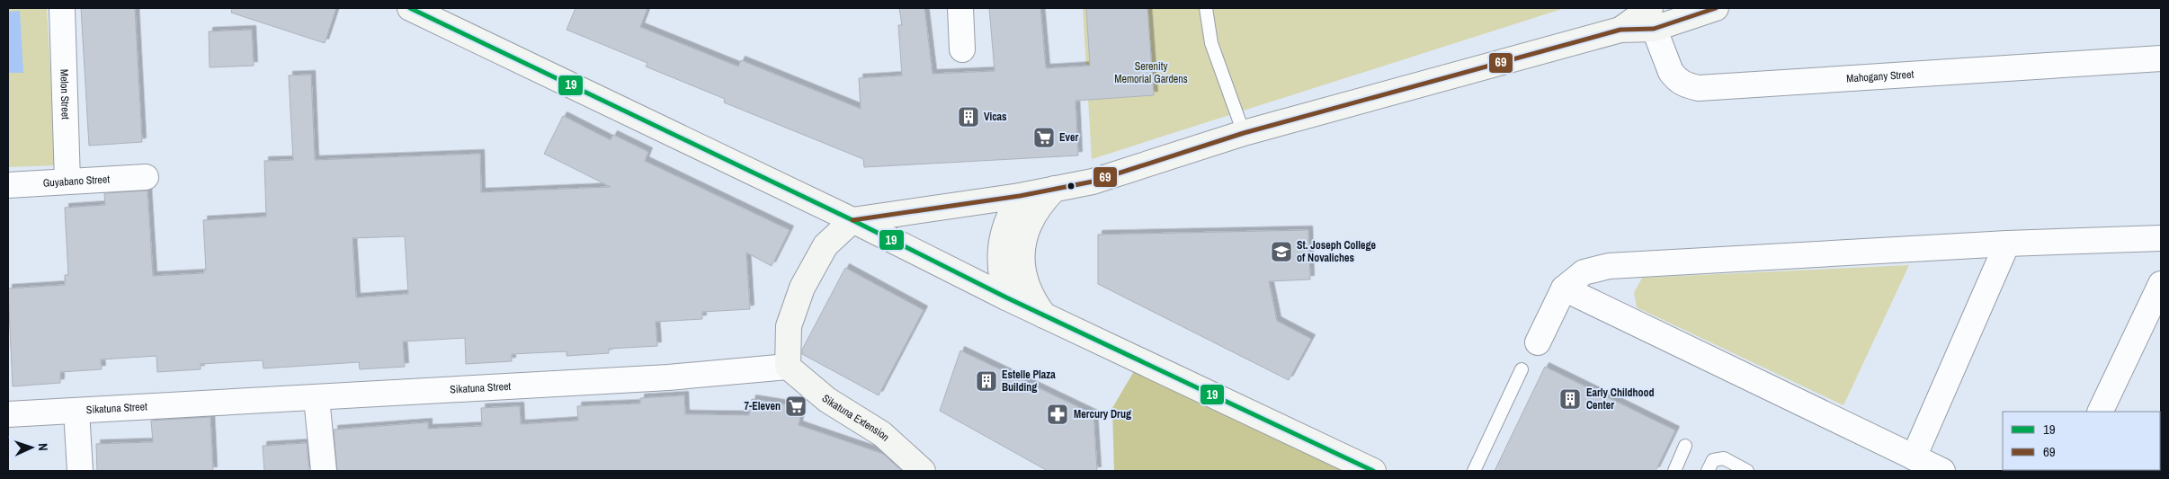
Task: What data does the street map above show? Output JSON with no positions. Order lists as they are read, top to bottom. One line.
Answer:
{"streets":{"main road":["Sikatuna Extension"],"street":["Mahogany Street","Melon Street","Guyabano Street","Sikatuna Street"]},"crossings":[["Melon Street","Guyabano Street"],["Sikatuna Street","Sikatuna Extension"]],"parks":["Serenity Memorial Gardens"],"places":{"building":["Vicas","Estelle Plaza Building","Early Childhood Center"],"supermarket":["Ever","7-Eleven"],"school or university":["St. Joseph College of Novaliches"],"pharmacy":["Mercury Drug"]},"lines":["transit line 19","transit line 69"],"legend":["19","69"],"north":"right"}
